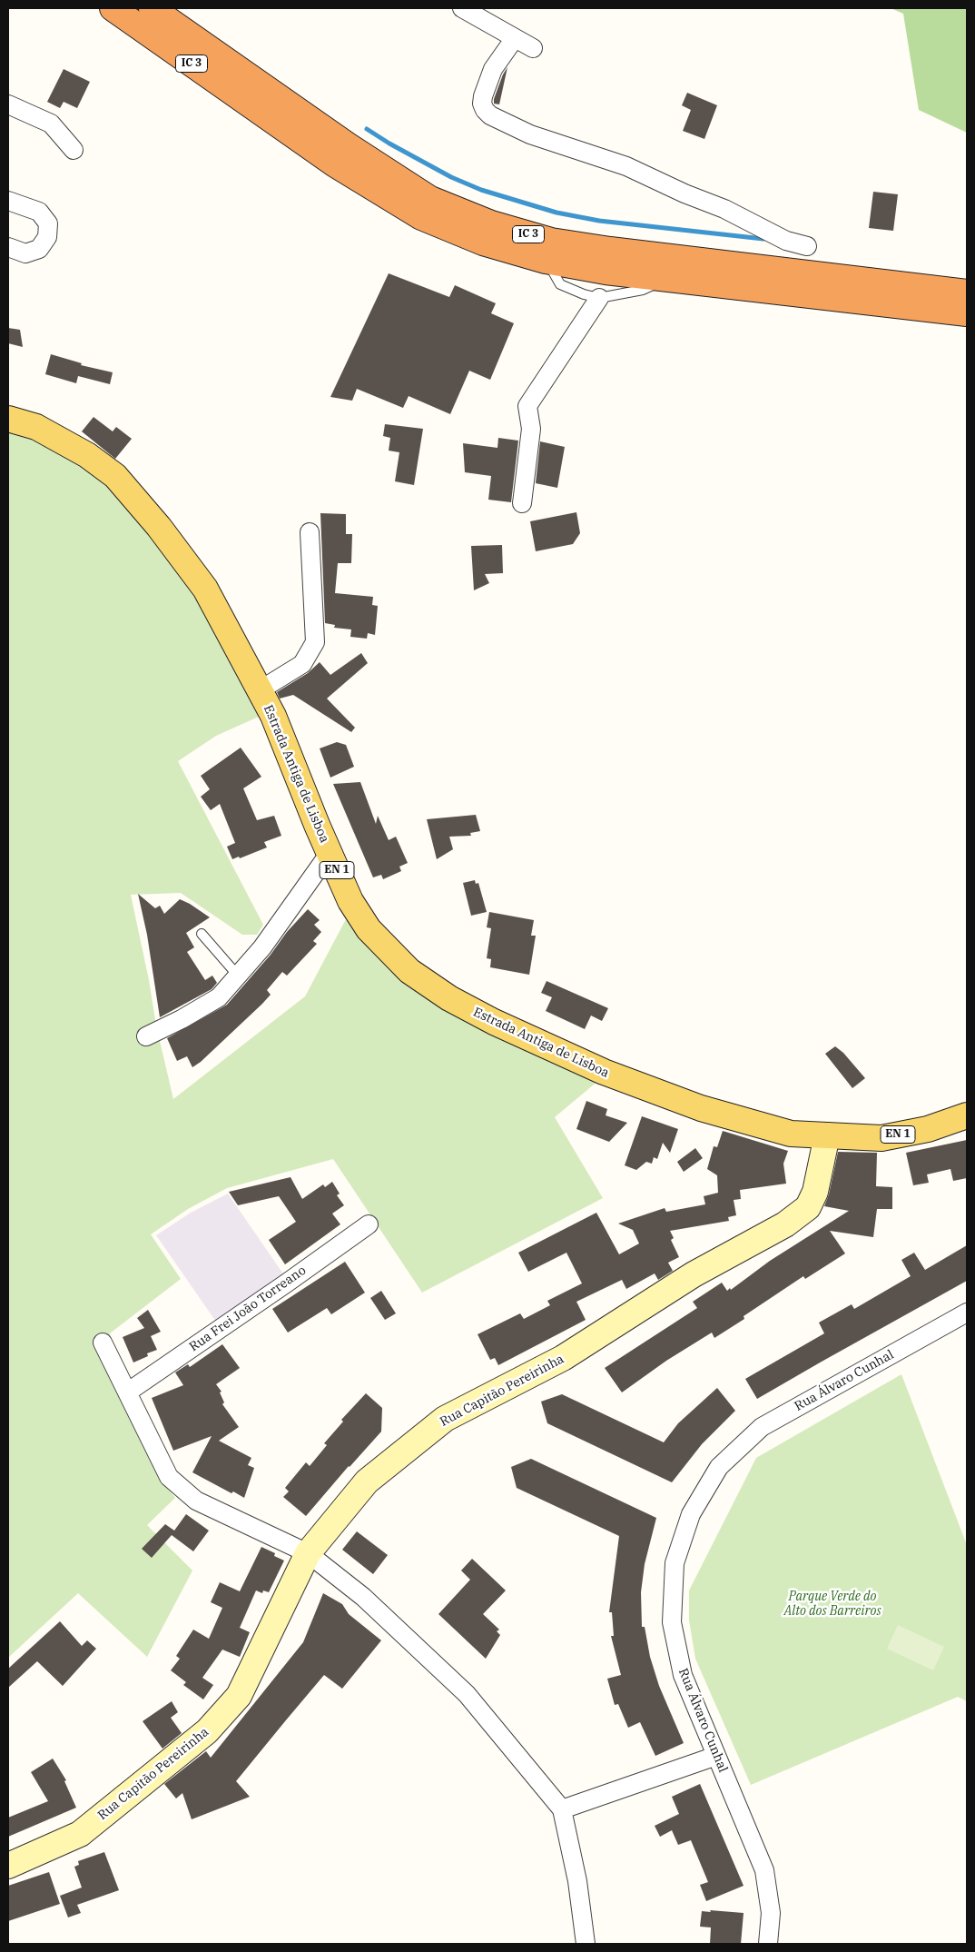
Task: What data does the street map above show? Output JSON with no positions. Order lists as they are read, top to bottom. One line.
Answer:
{"streets":{"highway":["IC 3"],"main road":["Estrada Antiga de Lisboa","EN 1"],"street":["Rua Frei João Torreano","Rua Álvaro Cunhal","Rua Capitão Pereirinha"]},"crossings":[["Estrada Antiga de Lisboa","Rua Capitão Pereirinha"]],"parks":["Parque Verde do Alto dos Barreiros"]}
